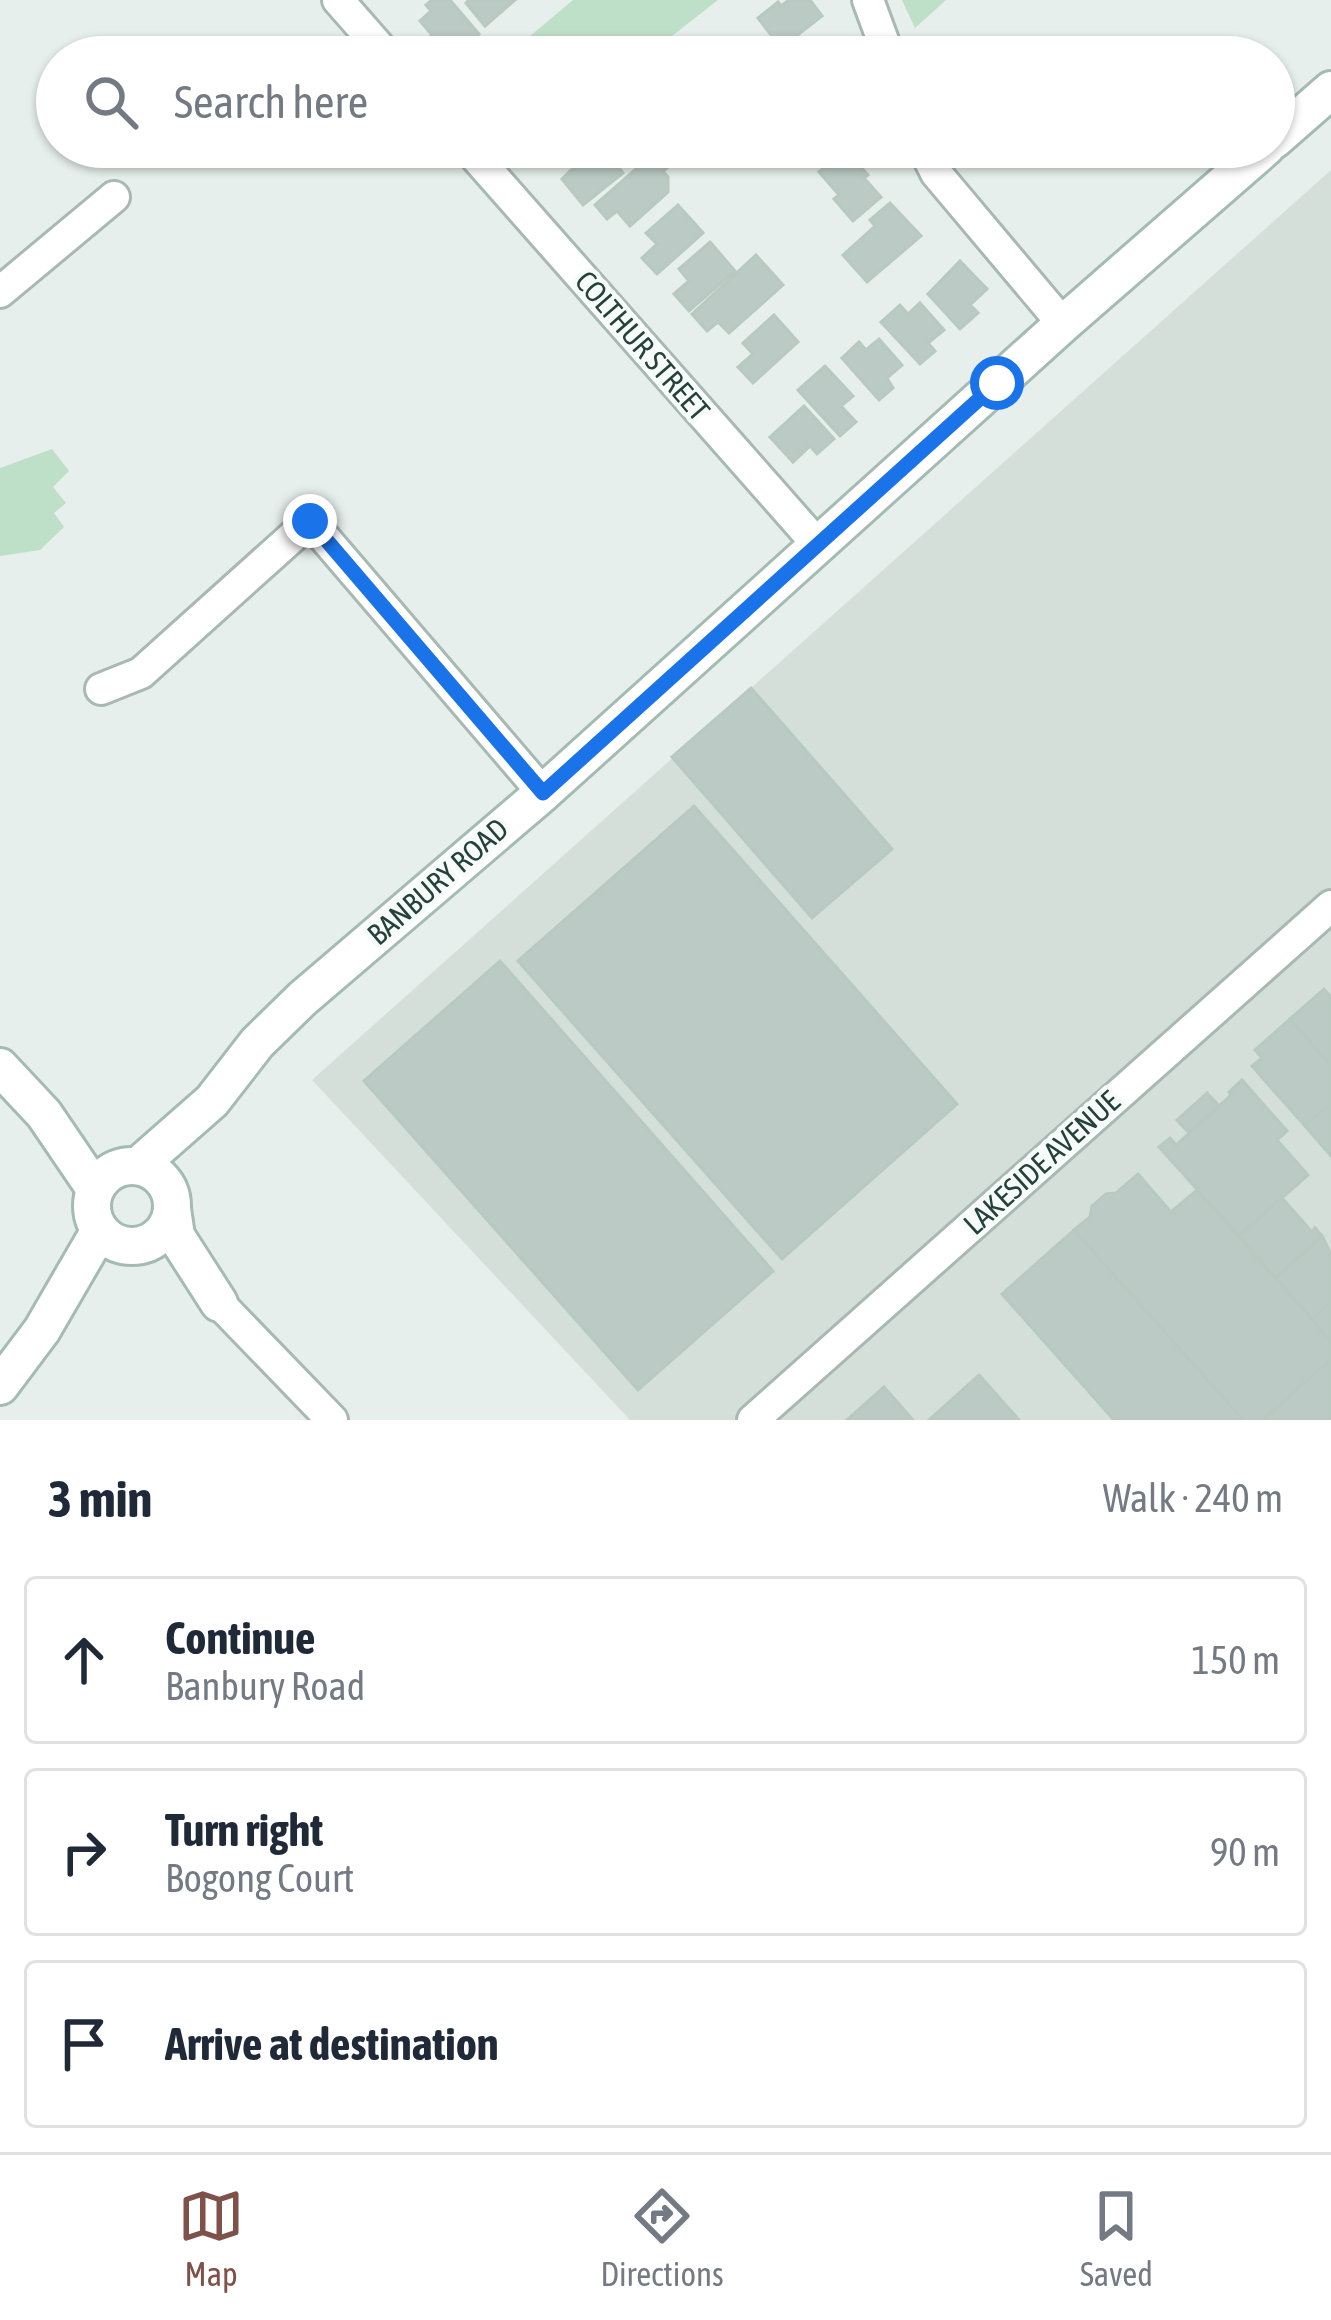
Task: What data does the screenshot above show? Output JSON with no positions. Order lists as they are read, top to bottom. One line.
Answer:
{"streets":{"street":["COLTHUR STREET","BANBURY ROAD","LAKESIDE AVENUE"]},"crossings":[["COLTHUR STREET","BANBURY ROAD"]],"page":{"search":"Search here","heading":["3 min","Walk · 240 m"],"list":[["Continue","Banbury Road","150 m"],["Turn right","Bogong Court","90 m"],"Arrive at destination"],"nav":["Map","Directions","Saved"]}}
